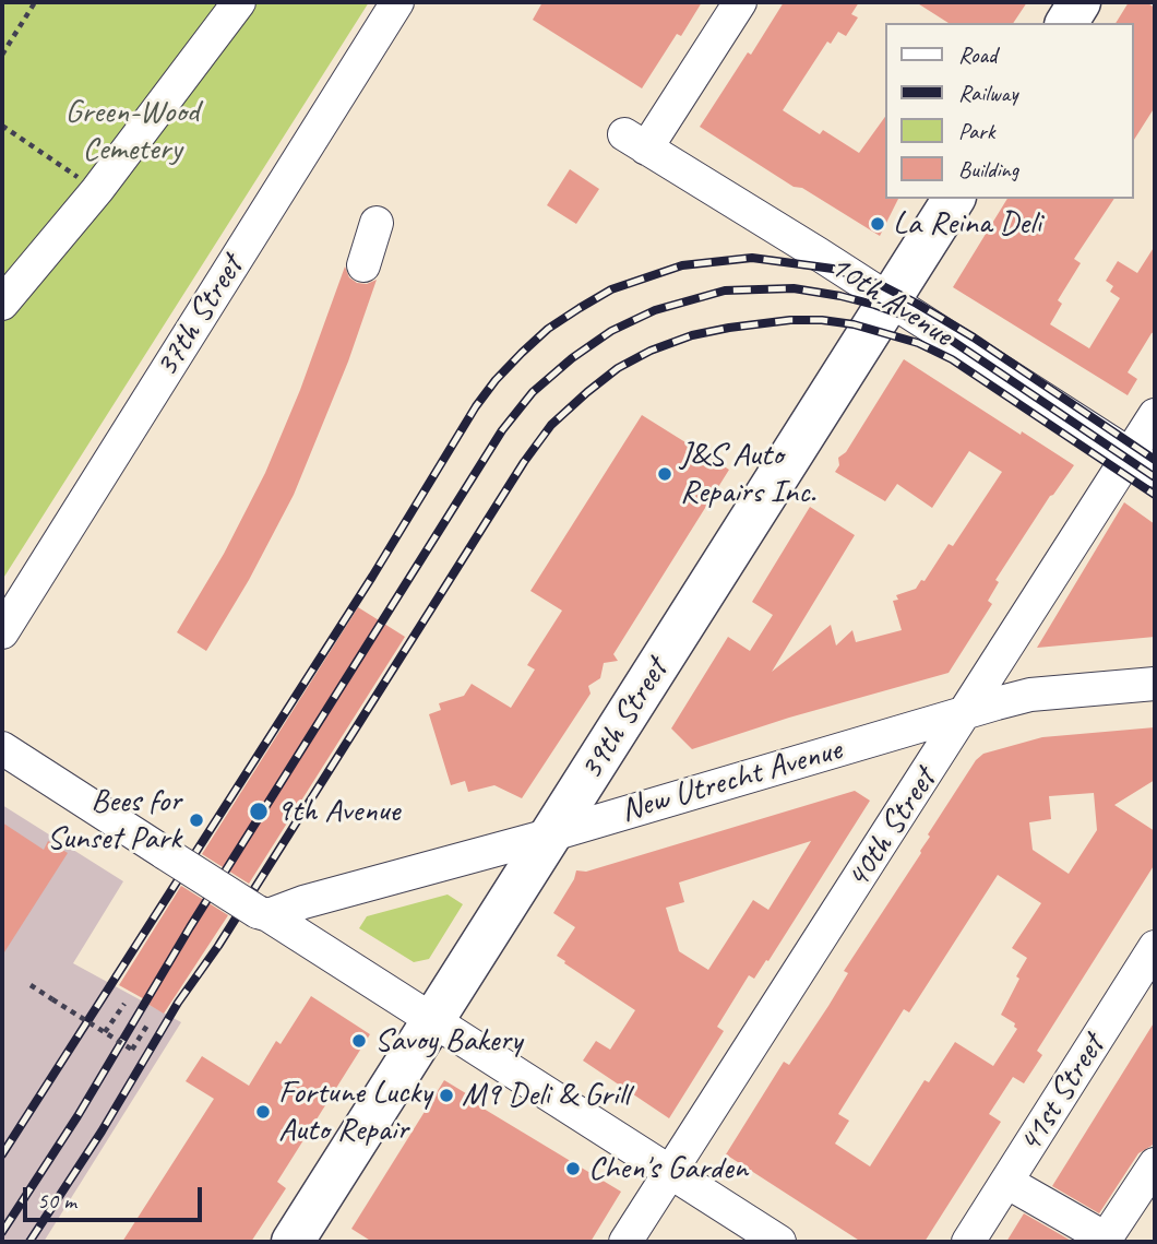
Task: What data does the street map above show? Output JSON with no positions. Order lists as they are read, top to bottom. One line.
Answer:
{"streets":{"main road":["39th Street"],"street":["10th Avenue","37th Street","New Utrecht Avenue","40th Street","41st Street"]},"crossings":[["10th Avenue","39th Street"],["10th Avenue","40th Street"],["39th Street","New Utrecht Avenue"],["New Utrecht Avenue","40th Street"]],"parks":["Green-Wood Cemetery"],"places":["La Reina Deli","J&S Auto Repairs Inc.","9th Avenue","Bees for Sunset Park","Savoy Bakery","M9 Deli & Grill","Fortune Lucky Auto Repair","Chen's Garden"],"legend":["Road","Railway","Park","Building"],"scale_bar":"50 m"}
